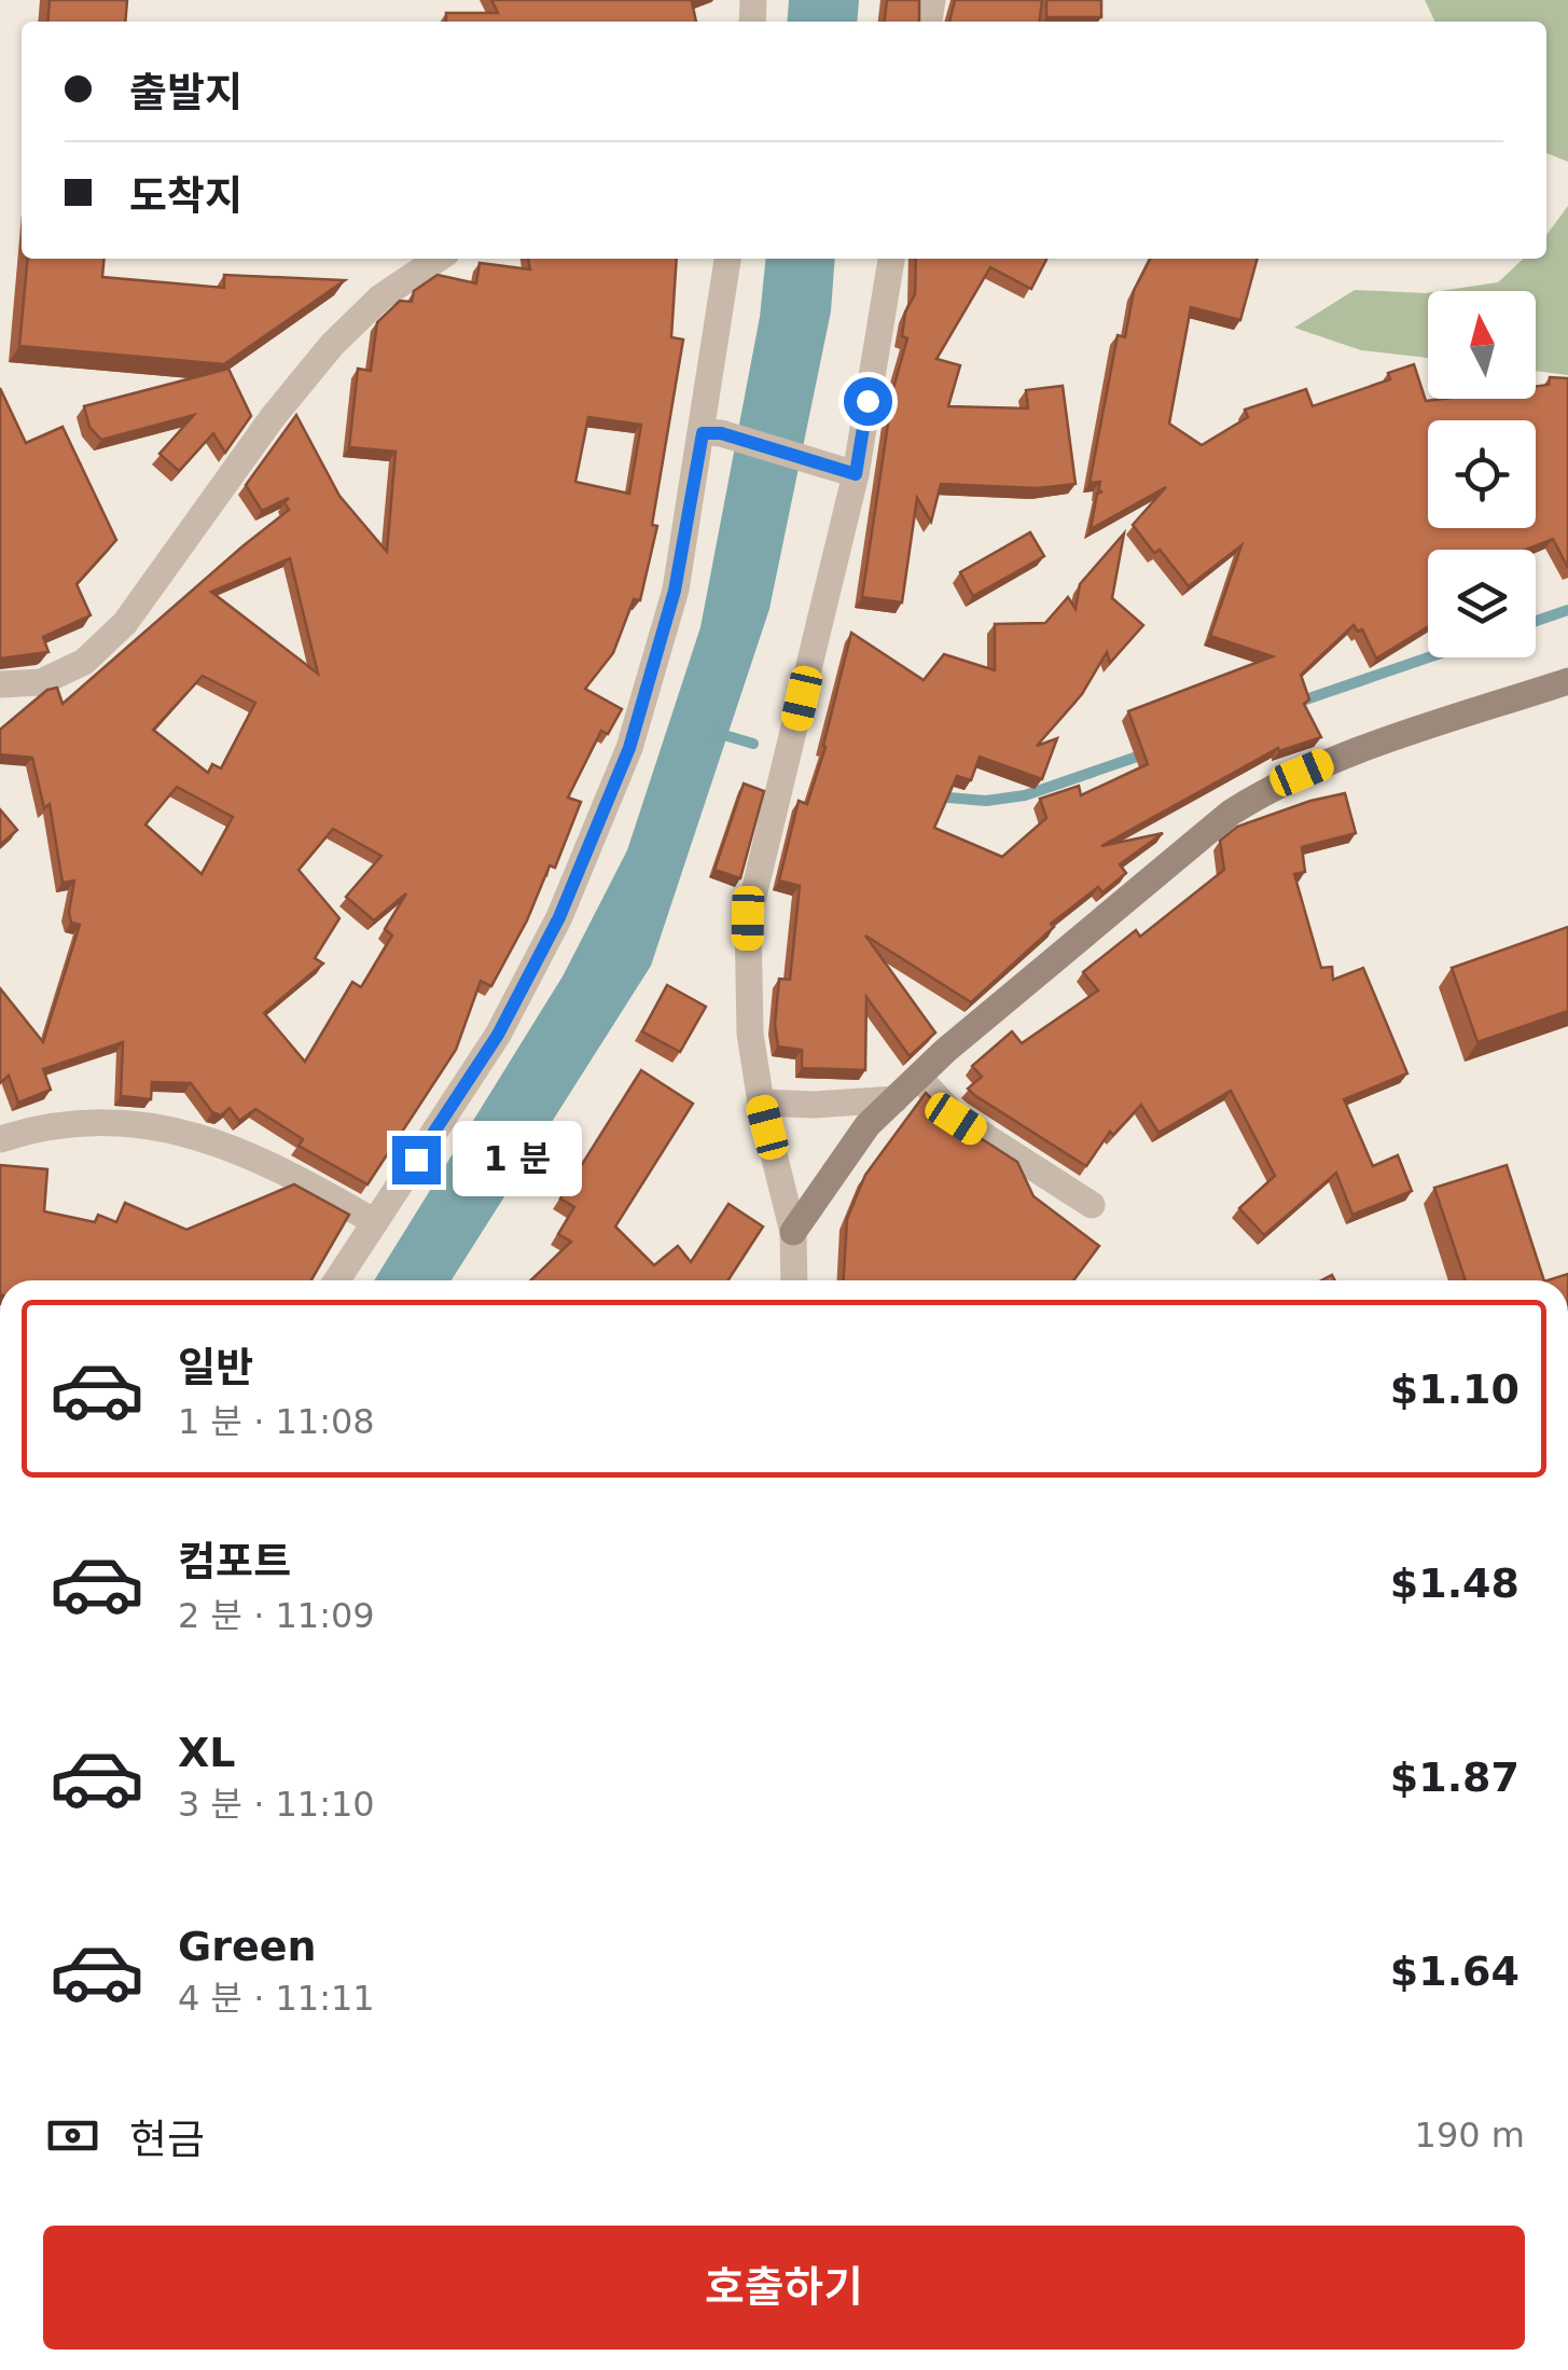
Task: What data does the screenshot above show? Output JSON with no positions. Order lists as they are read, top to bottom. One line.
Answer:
{"north":"top","page":{"banner":["출발지","도착지"],"bubble":"1 분","list":[{"name":"일반","note":"1 분 · 11:08","value":"$1.10"},{"name":"컴포트","note":"2 분 · 11:09","value":"$1.48"},{"name":"XL","note":"3 분 · 11:10","value":"$1.87"},{"name":"Green","note":"4 분 · 11:11","value":"$1.64"}],"pay":["현금","190 m"],"buttons":"호출하기"}}
